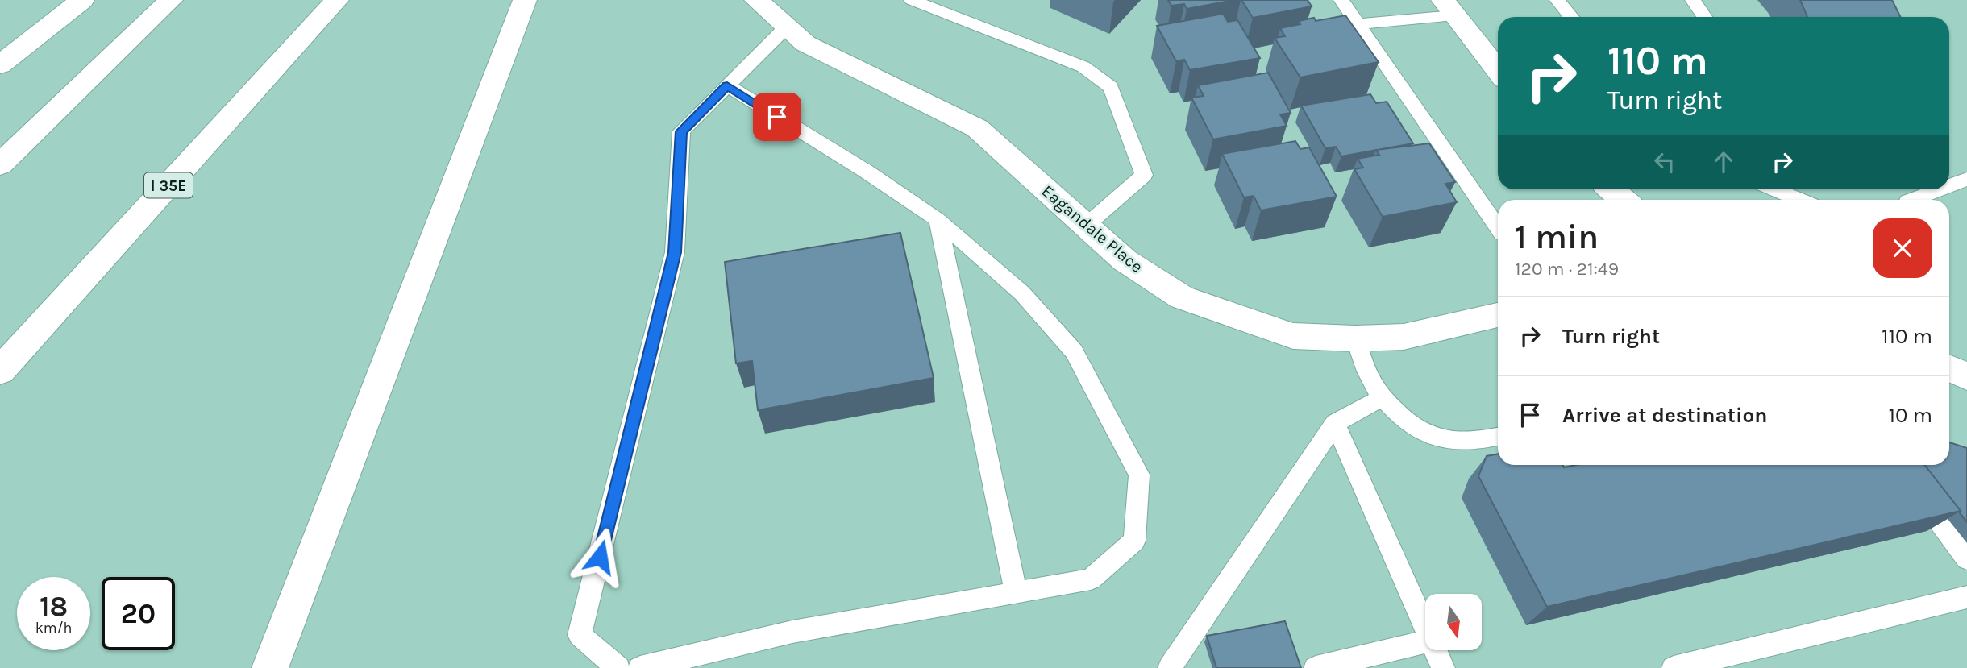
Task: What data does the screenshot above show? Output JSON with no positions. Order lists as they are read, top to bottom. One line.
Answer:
{"streets":{"main road":["I 35E","Eagandale Place"]},"north":"bottom","page":{"turn":["110 m","Turn right"],"heading":["1 min","120 m · 21:49"],"list":[{"name":"Turn right","value":"110 m"},{"name":"Arrive at destination","value":"10 m"}],"speed":"18 km/h","limit":"20"}}
